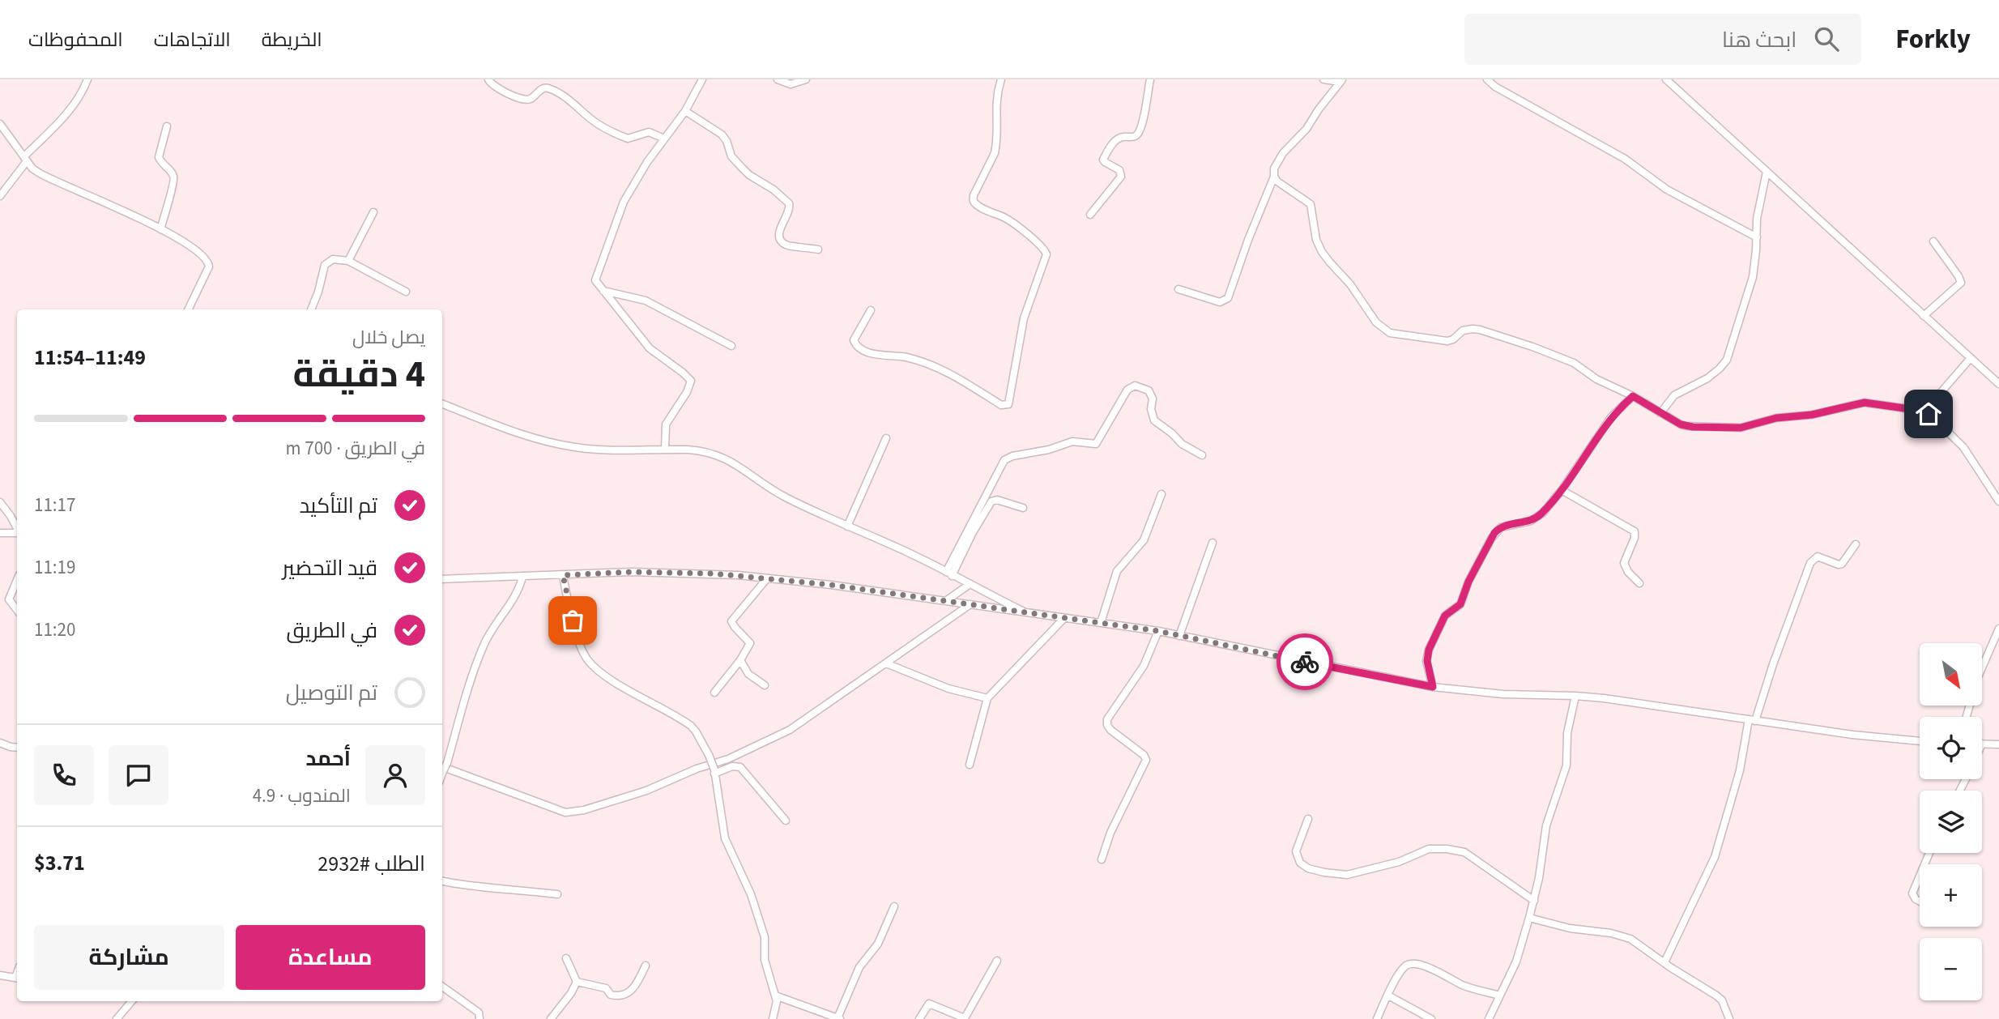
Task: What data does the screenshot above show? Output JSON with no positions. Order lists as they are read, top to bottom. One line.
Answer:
{"north":"bottom right","page":{"header":"Forkly","search":"ابحث هنا","nav":["الخريطة","الاتجاهات","المحفوظات"],"heading":["4 دقيقة","يصل خلال","11:49–11:54"],"panel":["أحمد","المندوب · 4.9","الطلب #2932","$3.71"],"bar":"في الطريق · 700 m","list":[["تم التأكيد","11:17"],["قيد التحضير","11:19"],["في الطريق","11:20"],"تم التوصيل"],"map_buttons":["+","−"],"buttons":["مساعدة","مشاركة"]}}
